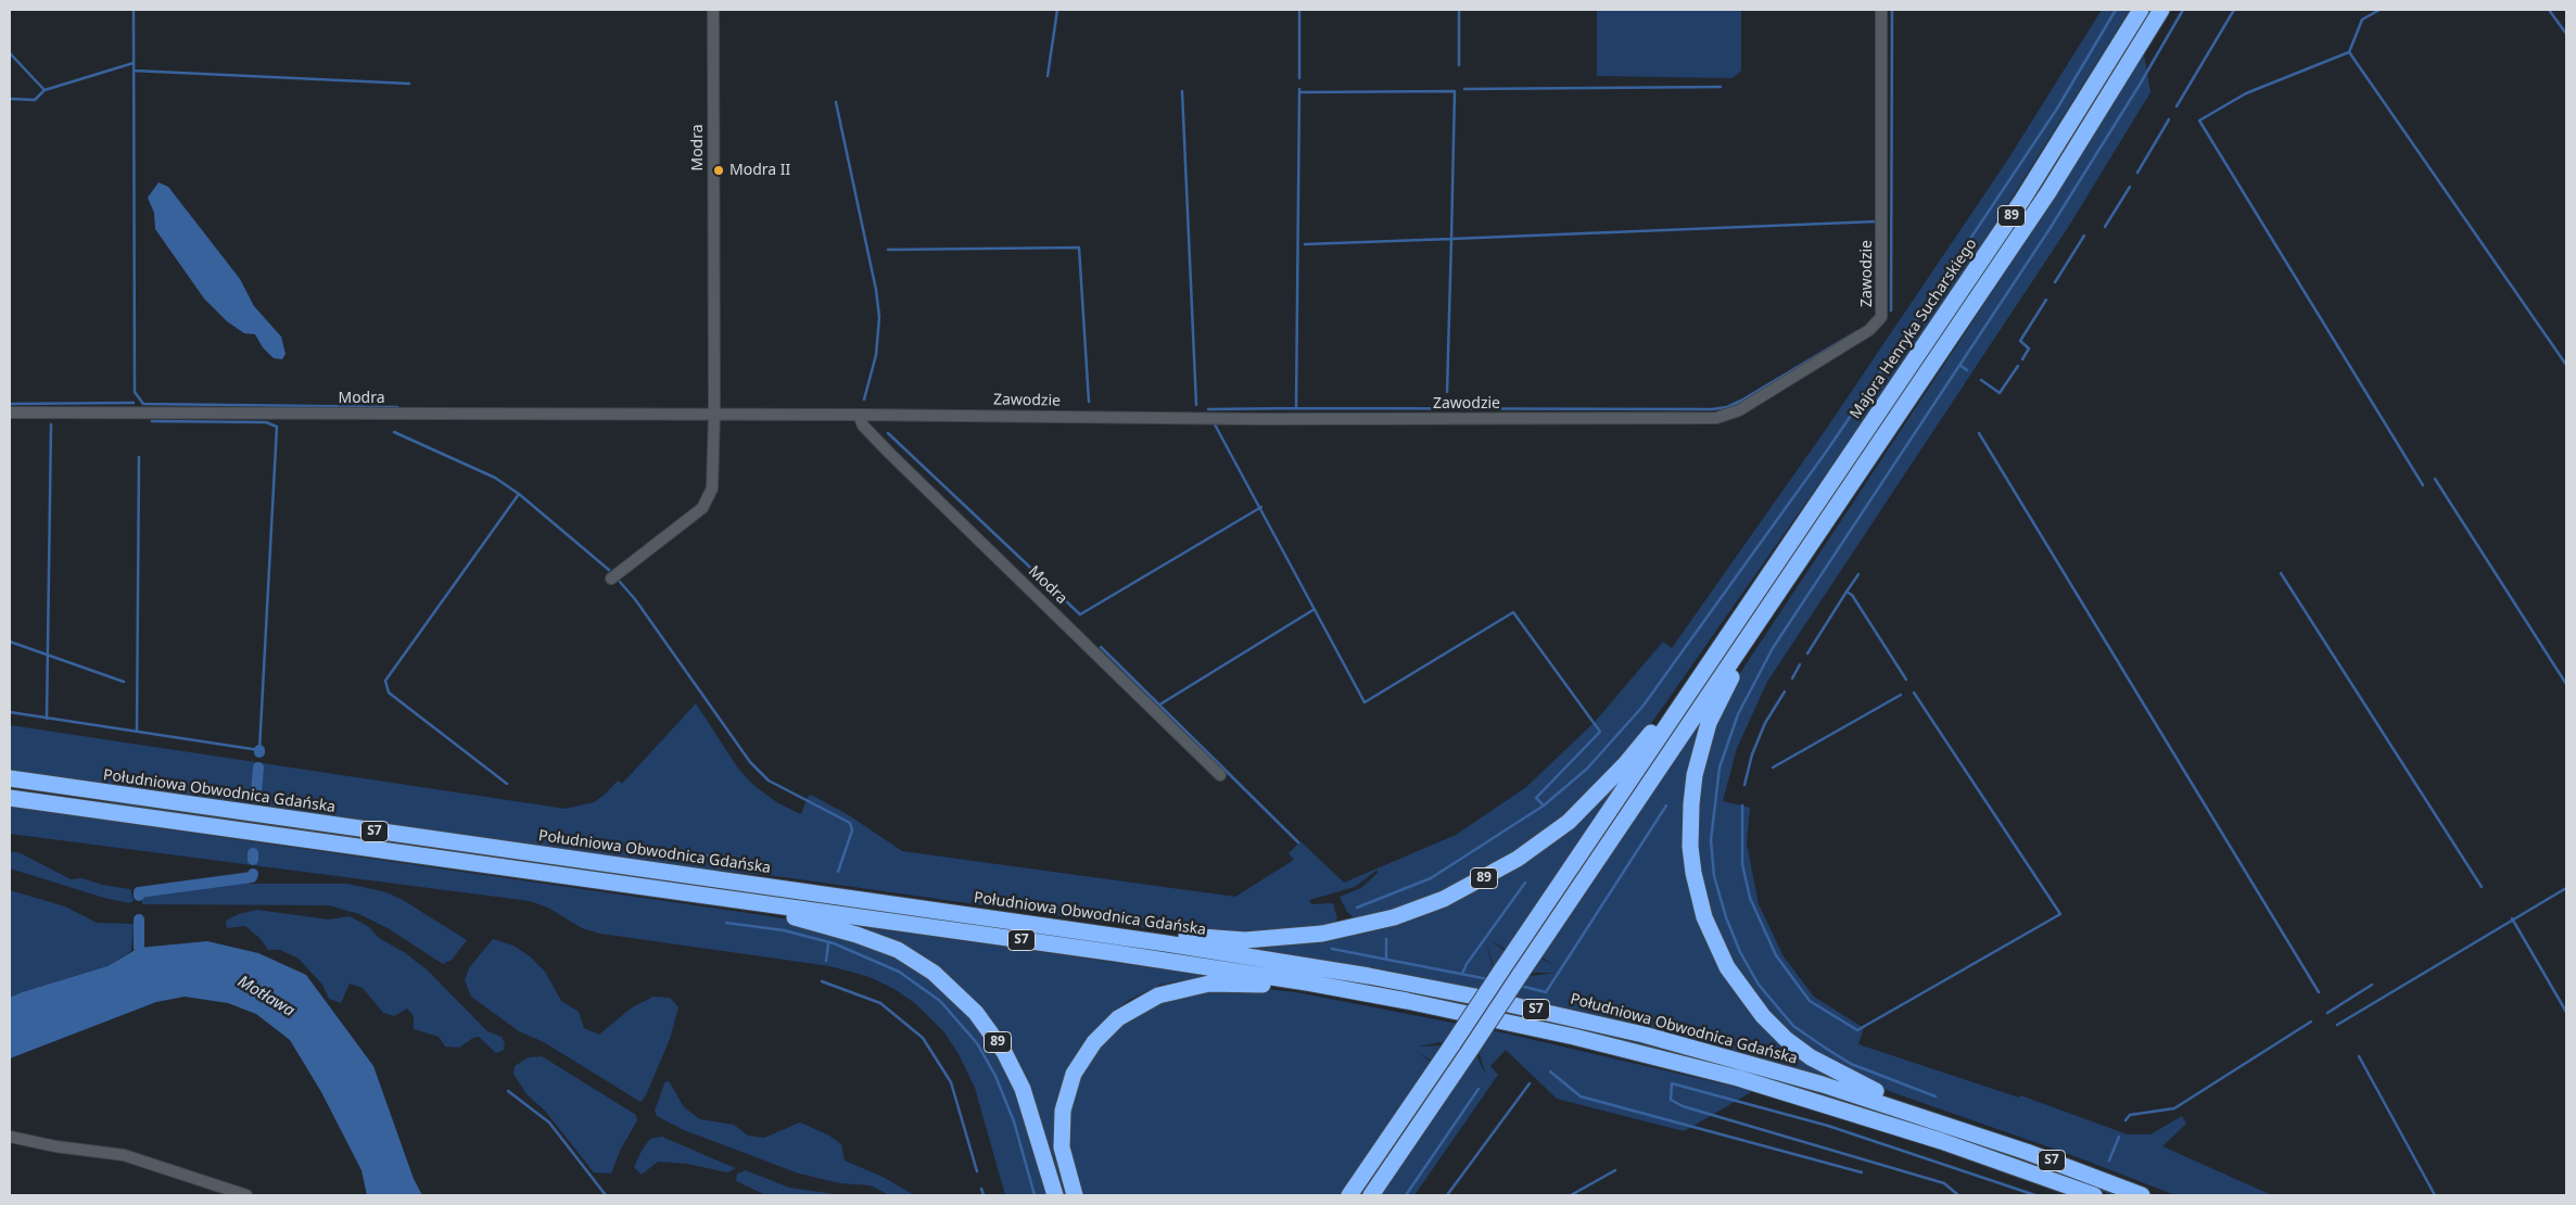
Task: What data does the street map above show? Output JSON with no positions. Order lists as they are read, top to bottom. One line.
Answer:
{"streets":{"highway":["89","Majora Henryka Sucharskiego","Południowa Obwodnica Gdańska","S7"],"street":["Modra","Zawodzie"]},"crossings":[["Modra","Zawodzie"],["89","Majora Henryka Sucharskiego"],["89","Południowa Obwodnica Gdańska"],["89","S7"]],"water":["Motława"],"places":["Modra II"]}
